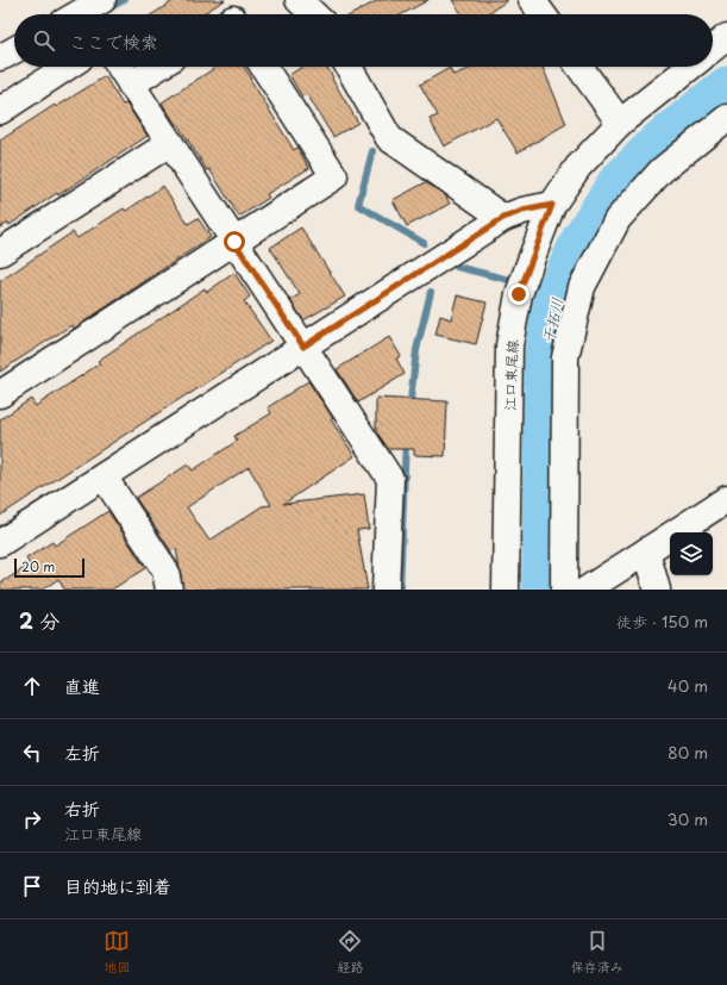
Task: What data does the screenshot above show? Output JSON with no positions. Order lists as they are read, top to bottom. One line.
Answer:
{"streets":{"street":["江口東尾線"]},"water":["干拓川"],"scale_bar":"20 m","page":{"search":"ここで検索","scale":"20 m","heading":["2 分","徒歩 · 150 m"],"list":[["直進","40 m"],["左折","80 m"],["右折","江口東尾線","30 m"],"目的地に到着"],"nav":["地図","経路","保存済み"]}}
